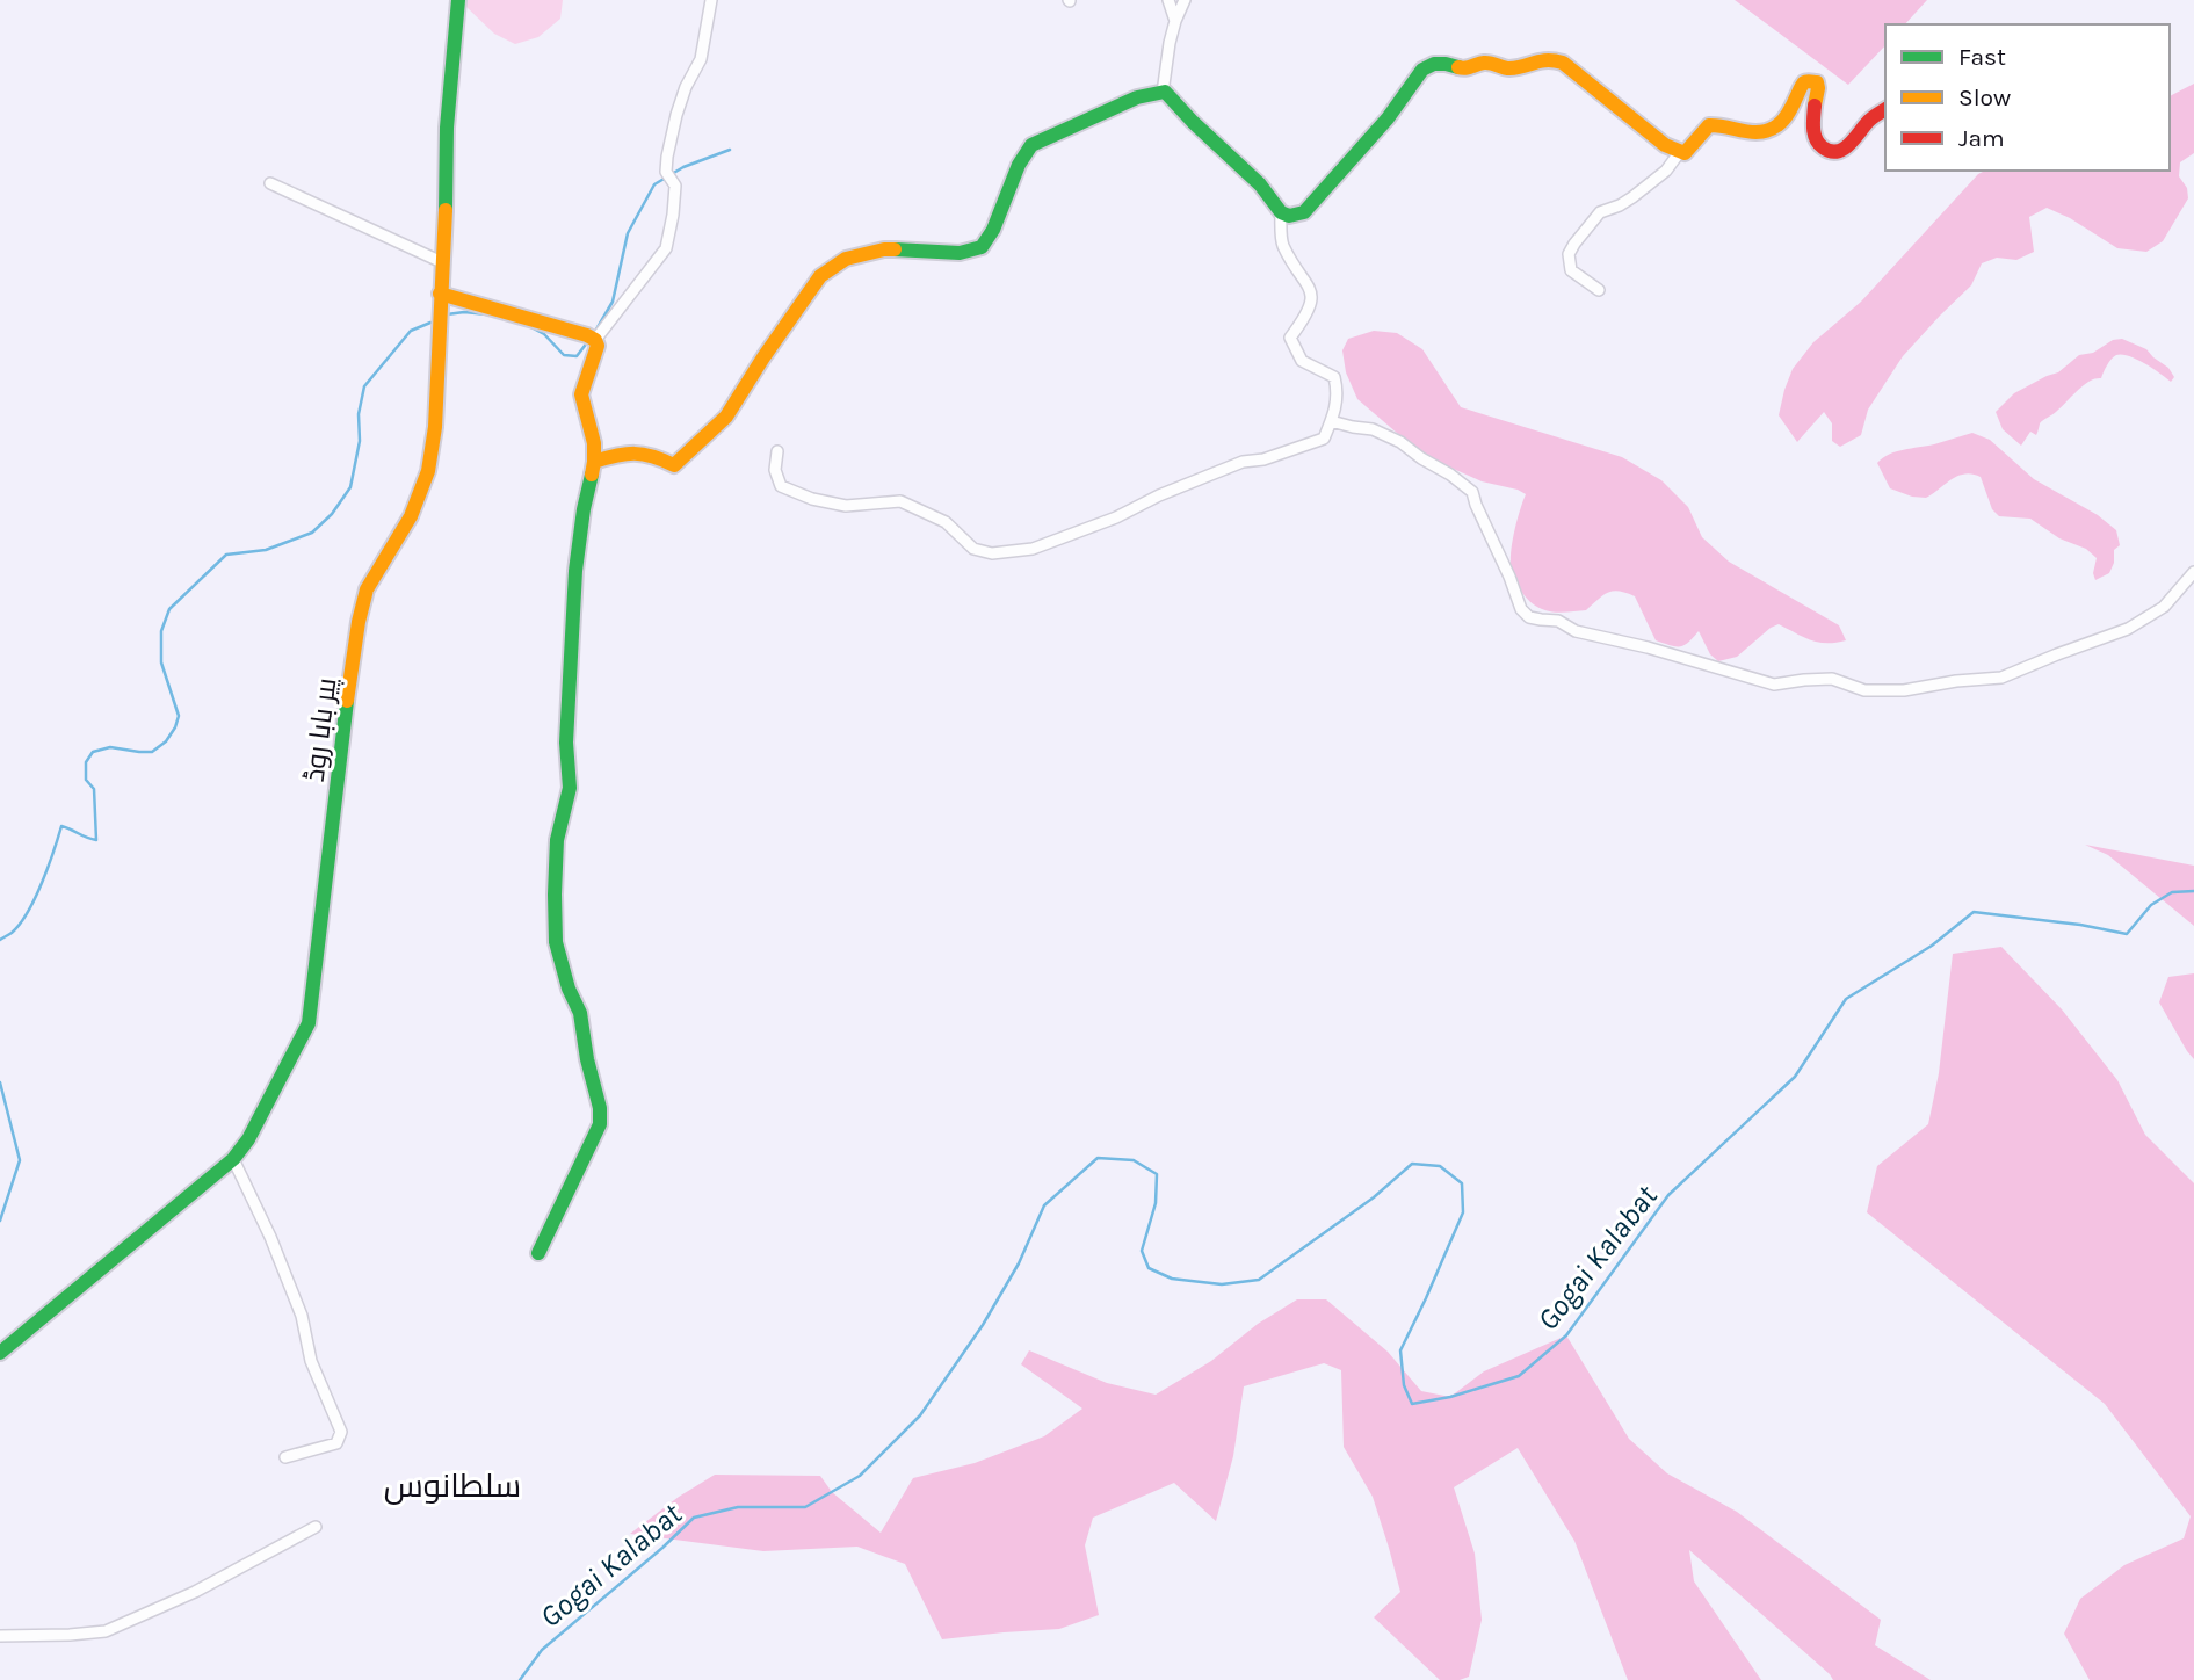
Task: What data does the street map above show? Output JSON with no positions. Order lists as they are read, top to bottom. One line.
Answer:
{"streets":{"street":["پیر بابا روڈ"]},"districts":["سلطانوس"],"water":["Gogai Kalabat"],"legend":["Fast","Slow","Jam"]}
